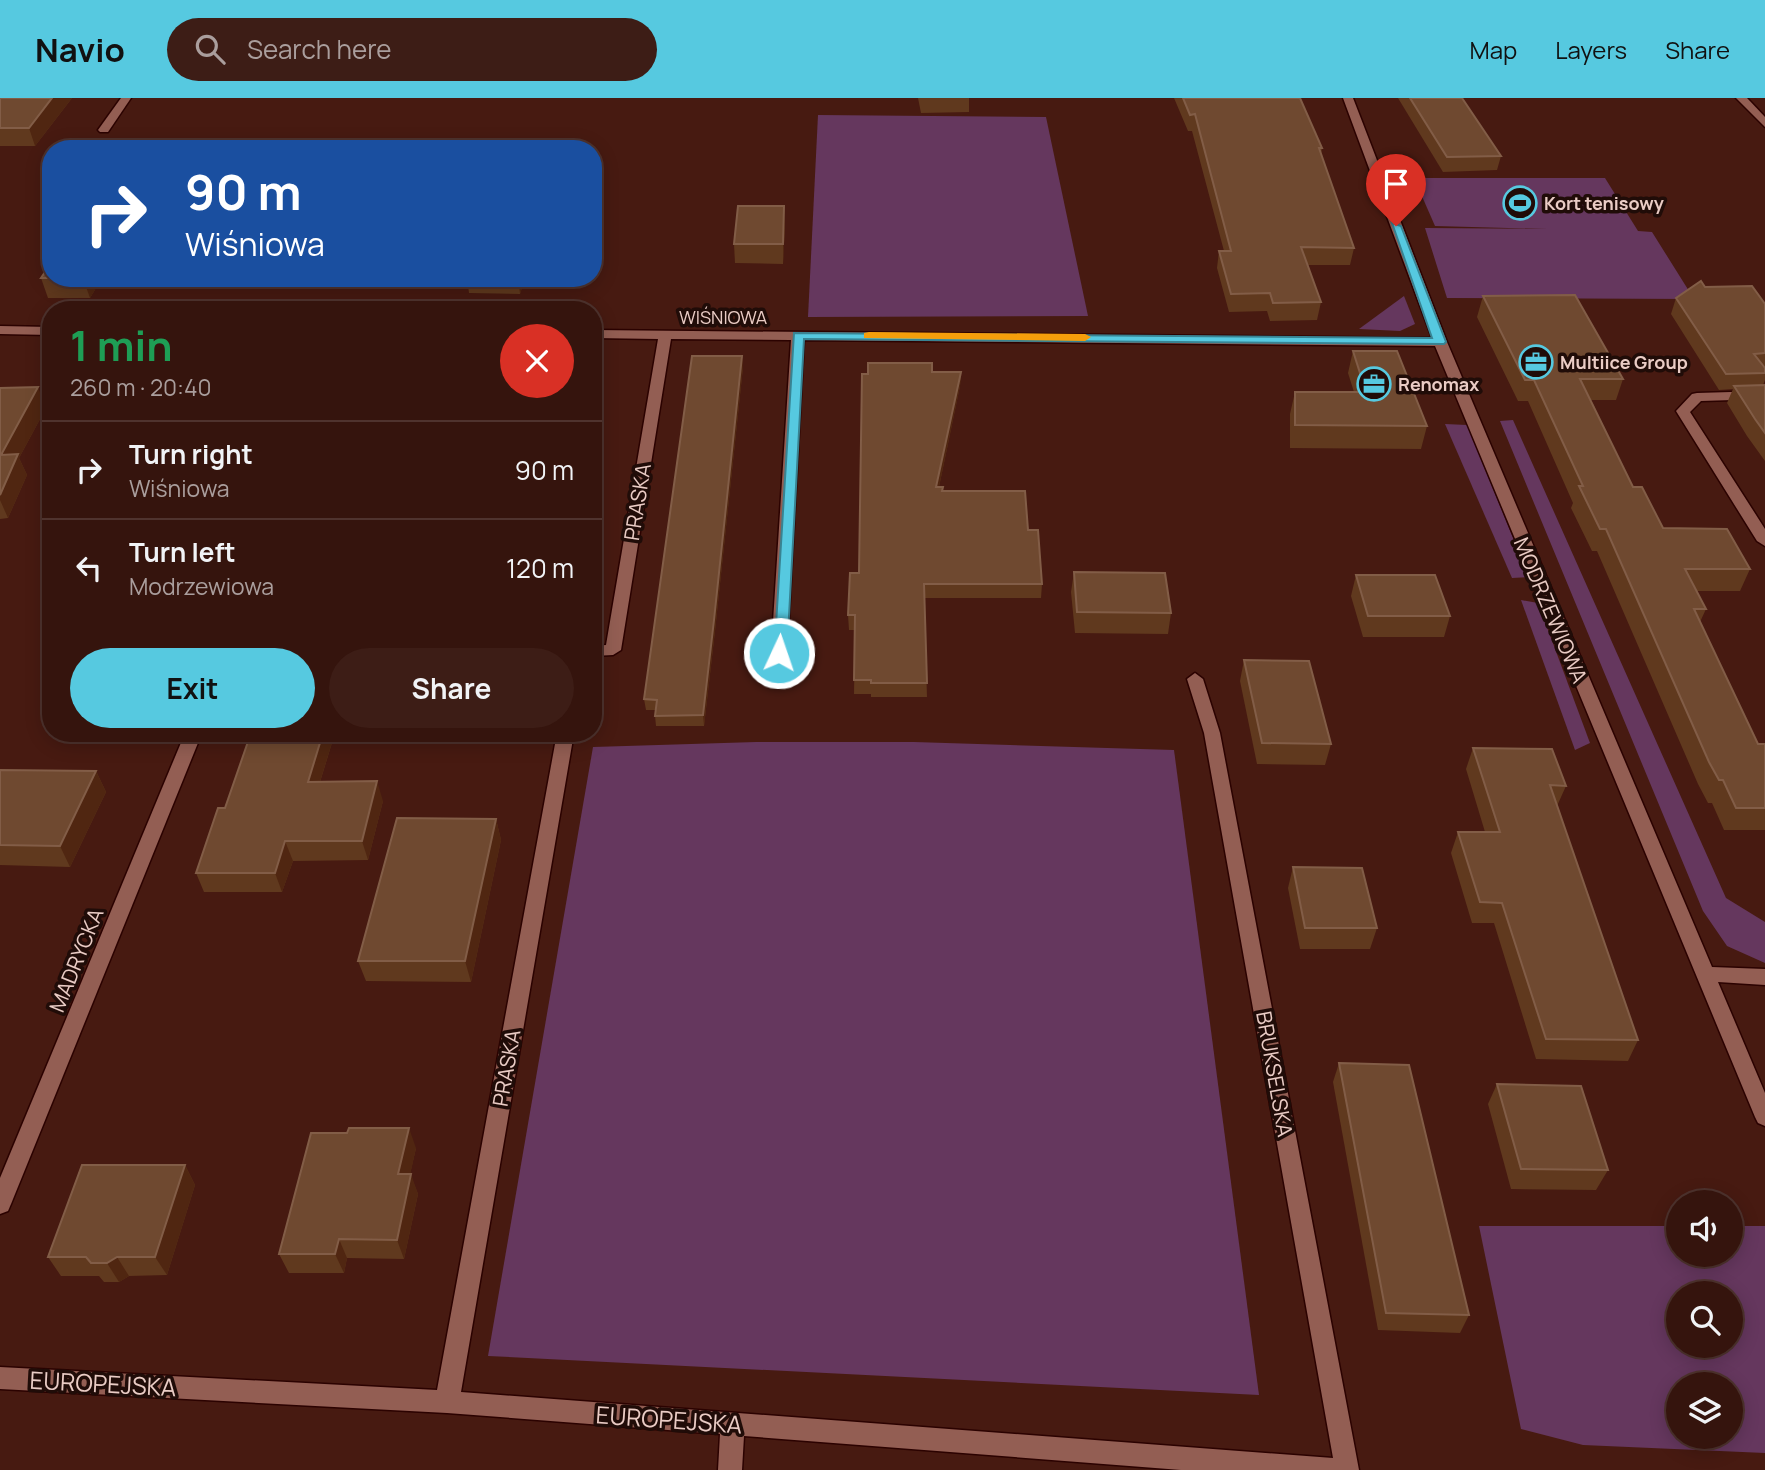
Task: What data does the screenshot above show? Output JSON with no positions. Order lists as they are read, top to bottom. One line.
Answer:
{"streets":{"street":["WIŚNIOWA","PRASKA","MODRZEWIOWA","MADRYCKA","BRUKSELSKA","EUROPEJSKA"]},"crossings":[["WIŚNIOWA","PRASKA"],["WIŚNIOWA","MODRZEWIOWA"],["PRASKA","EUROPEJSKA"]],"places":{"sports":["Kort tenisowy"],"office":["Multiice Group","Renomax"]},"page":{"header":"Navio","search":"Search here","nav":["Map","Layers","Share"],"turn":["90 m","Wiśniowa"],"heading":["1 min","260 m · 20:40"],"list":[{"name":"Turn right","note":"Wiśniowa","value":"90 m"},{"name":"Turn left","note":"Modrzewiowa","value":"120 m"}],"buttons":["Exit","Share"]}}
